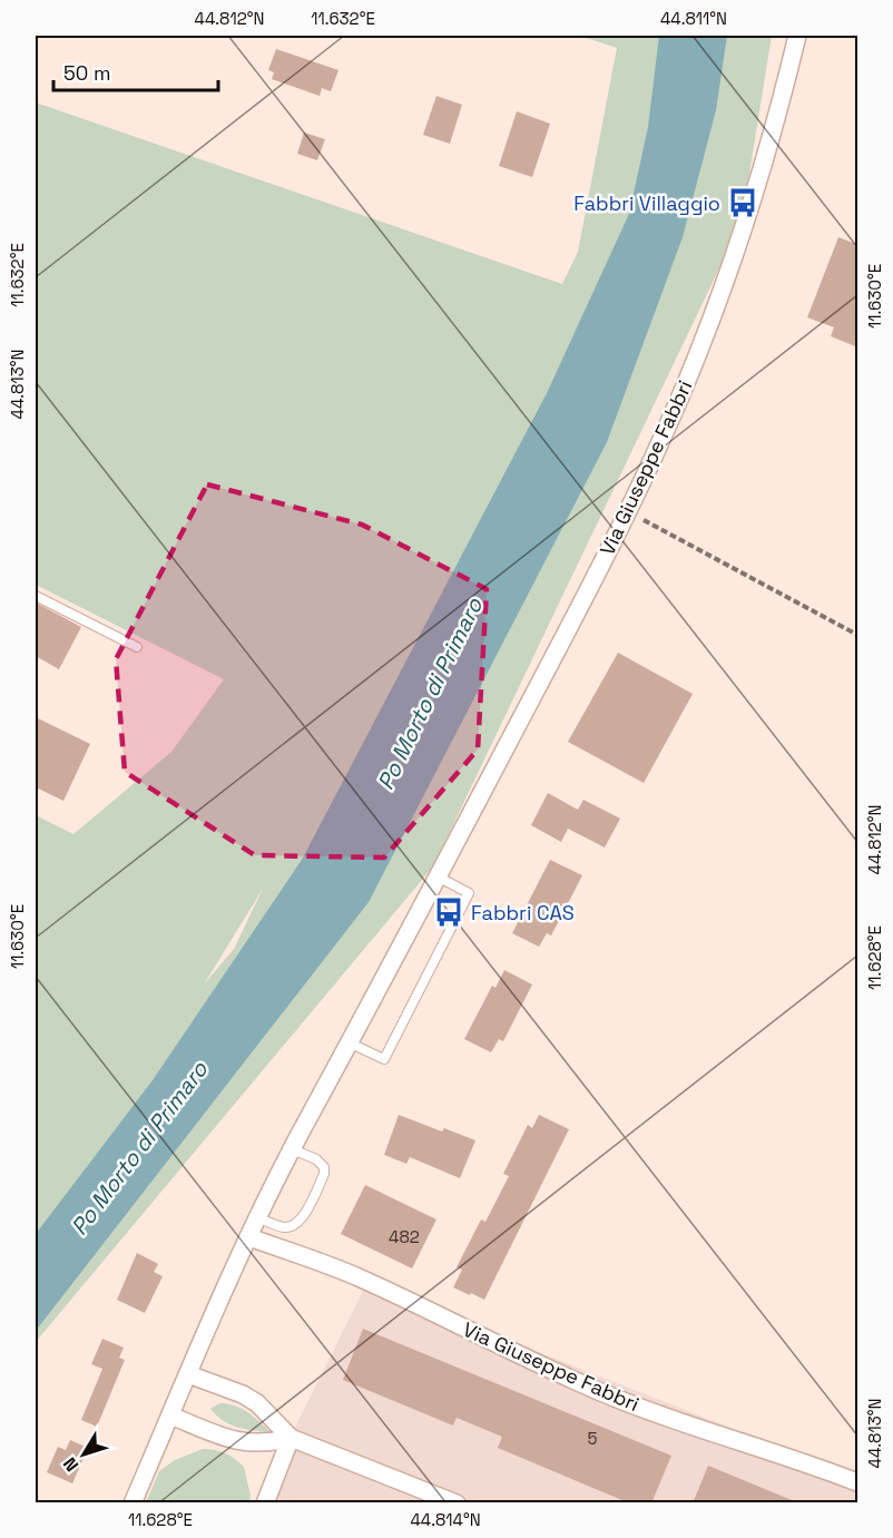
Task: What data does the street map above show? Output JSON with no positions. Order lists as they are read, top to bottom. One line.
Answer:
{"streets":{"street":["Via Giuseppe Fabbri"]},"water":["Po Morto di Primaro"],"places":{"bus stop":["Fabbri Villaggio","Fabbri CAS"]},"house_numbers":["482","5"],"scale_bar":"50 m","north":"bottom left","coordinates":["44.812°N","11.632°E","44.811°N","11.630°E","44.813°N","11.628°E","44.814°N"]}
